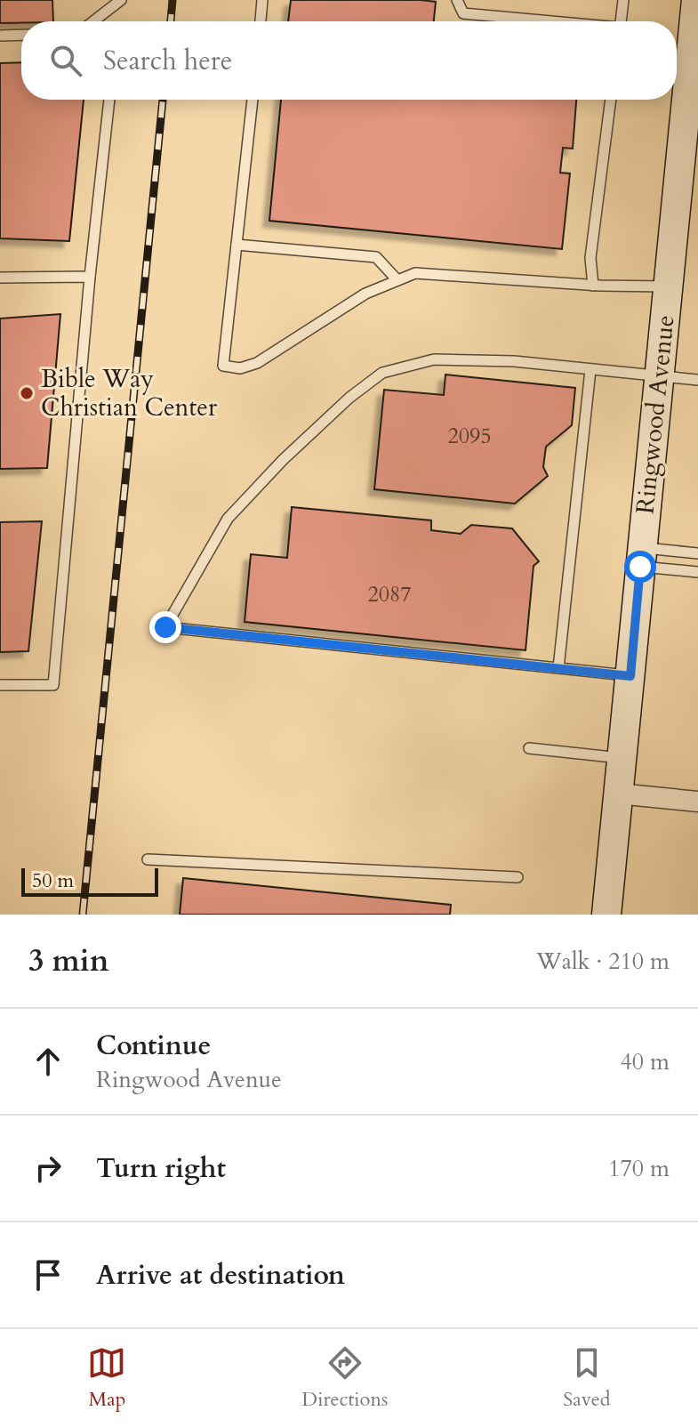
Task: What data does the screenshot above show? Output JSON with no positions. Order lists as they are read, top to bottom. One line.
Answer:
{"streets":{"street":["Ringwood Avenue"]},"places":["Bible Way Christian Center"],"house_numbers":["2095","2087"],"scale_bar":"50 m","page":{"search":"Search here","scale":"50 m","heading":["3 min","Walk · 210 m"],"list":[["Continue","Ringwood Avenue","40 m"],["Turn right","170 m"],"Arrive at destination"],"nav":["Map","Directions","Saved"]}}
